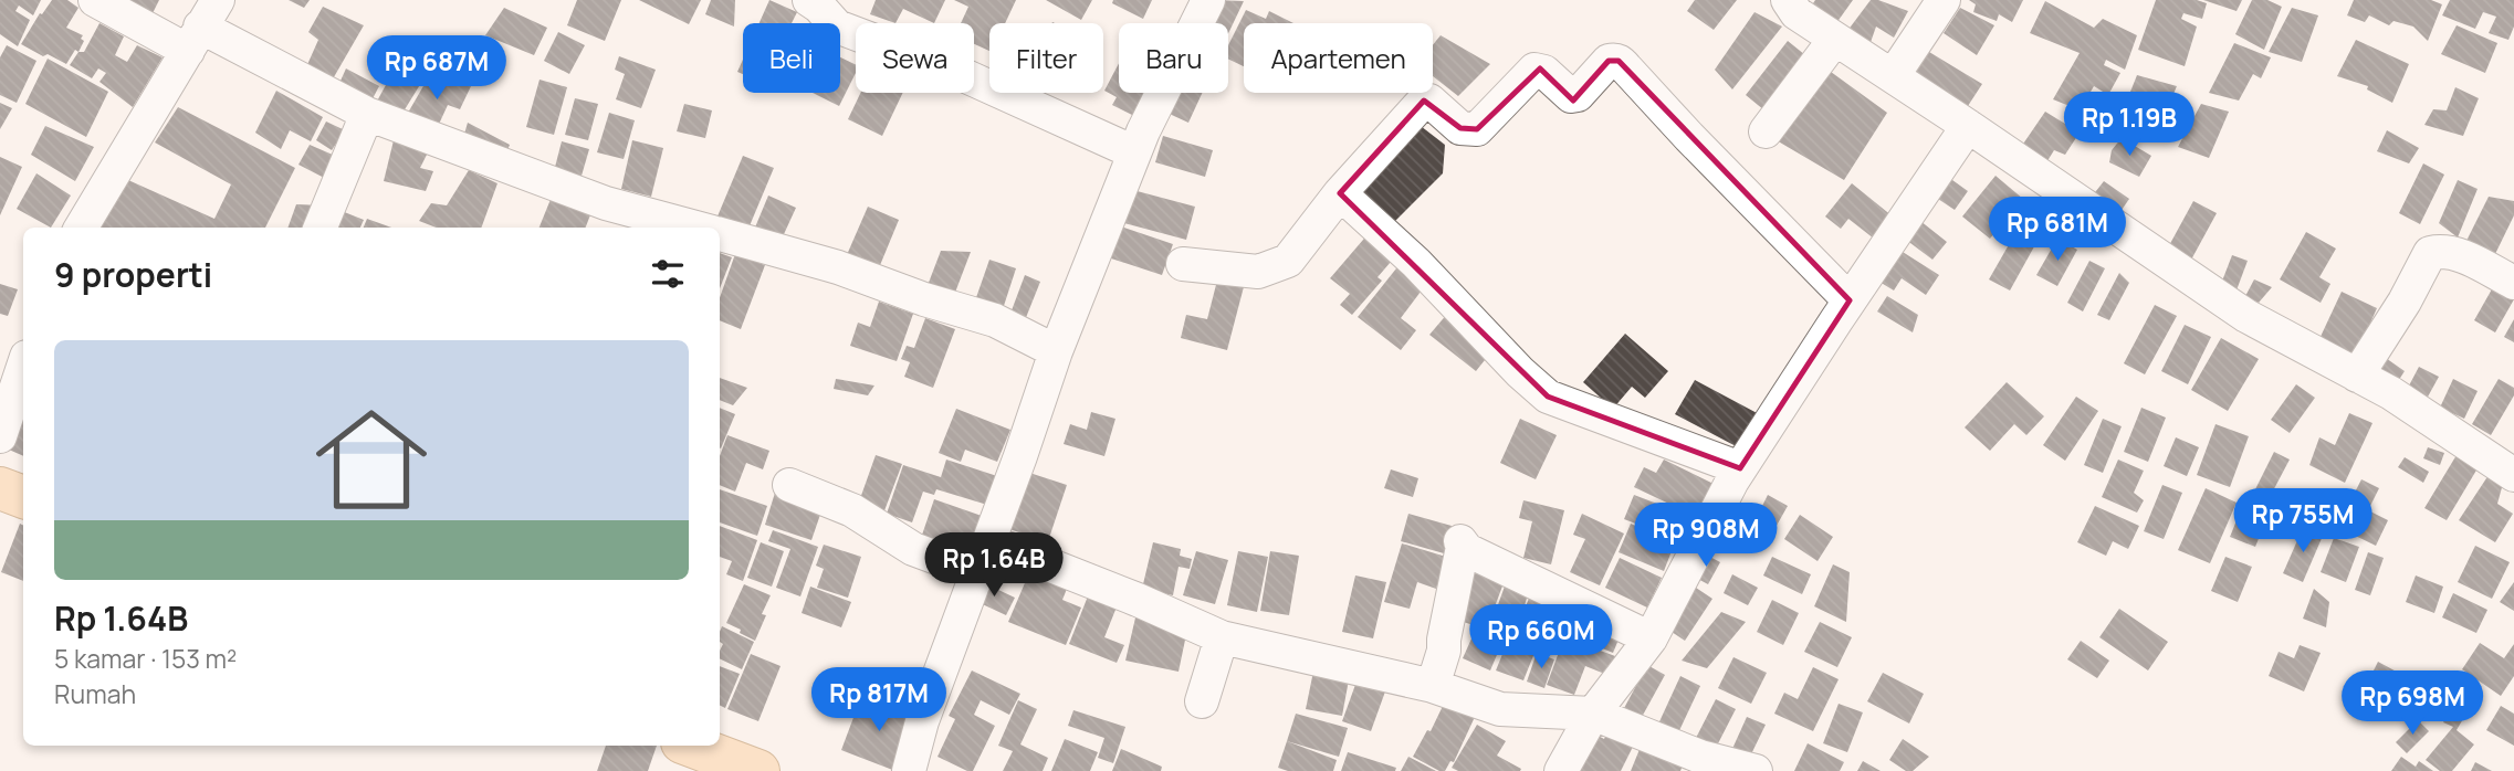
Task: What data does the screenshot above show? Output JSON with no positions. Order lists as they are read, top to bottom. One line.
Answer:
{"page":{"chip":["Beli","Sewa","Filter","Baru","Apartemen"],"price":["Rp 687M","Rp 1.19B","Rp 681M","Rp 755M","Rp 908M","Rp 1.64B","Rp 660M","Rp 817M","Rp 698M"],"heading":"9 properti","list":[{"name":"Rp 1.64B","note":"5 kamar · 153 m² · Rumah"}]}}
